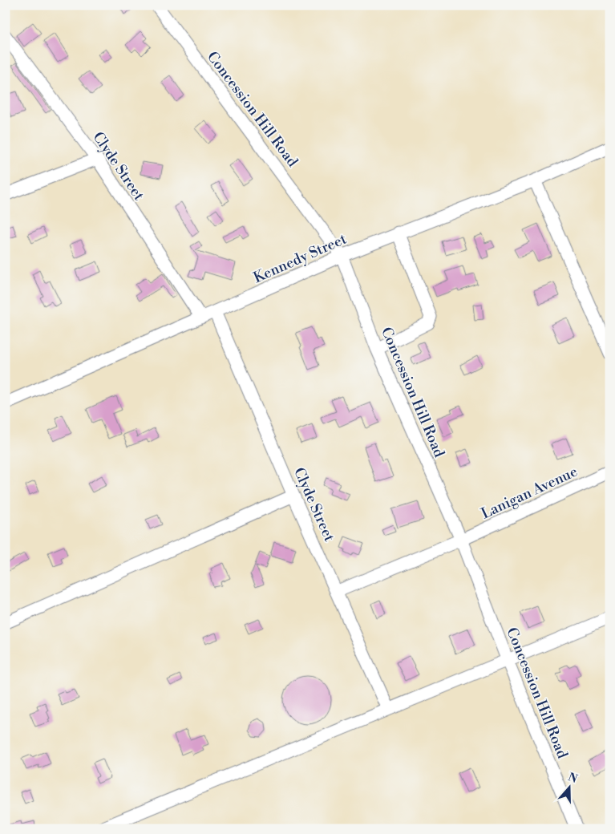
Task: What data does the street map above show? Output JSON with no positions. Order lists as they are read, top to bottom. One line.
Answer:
{"streets":{"street":["Concession Hill Road","Clyde Street","Kennedy Street","Lanigan Avenue"]},"crossings":[["Concession Hill Road","Kennedy Street"],["Concession Hill Road","Lanigan Avenue"],["Clyde Street","Kennedy Street"],["Clyde Street","Lanigan Avenue"]],"north":"top"}
